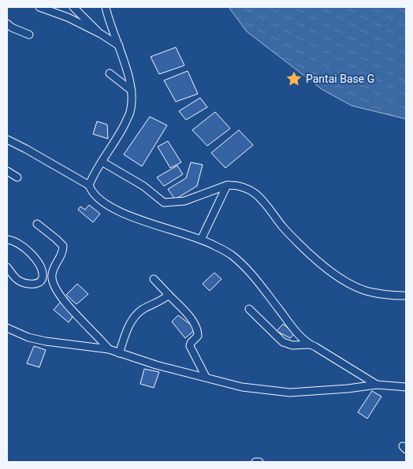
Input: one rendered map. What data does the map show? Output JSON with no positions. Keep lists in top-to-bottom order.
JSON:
{
  "places": {
    "place": ["Pantai Base G"]
  }
}
